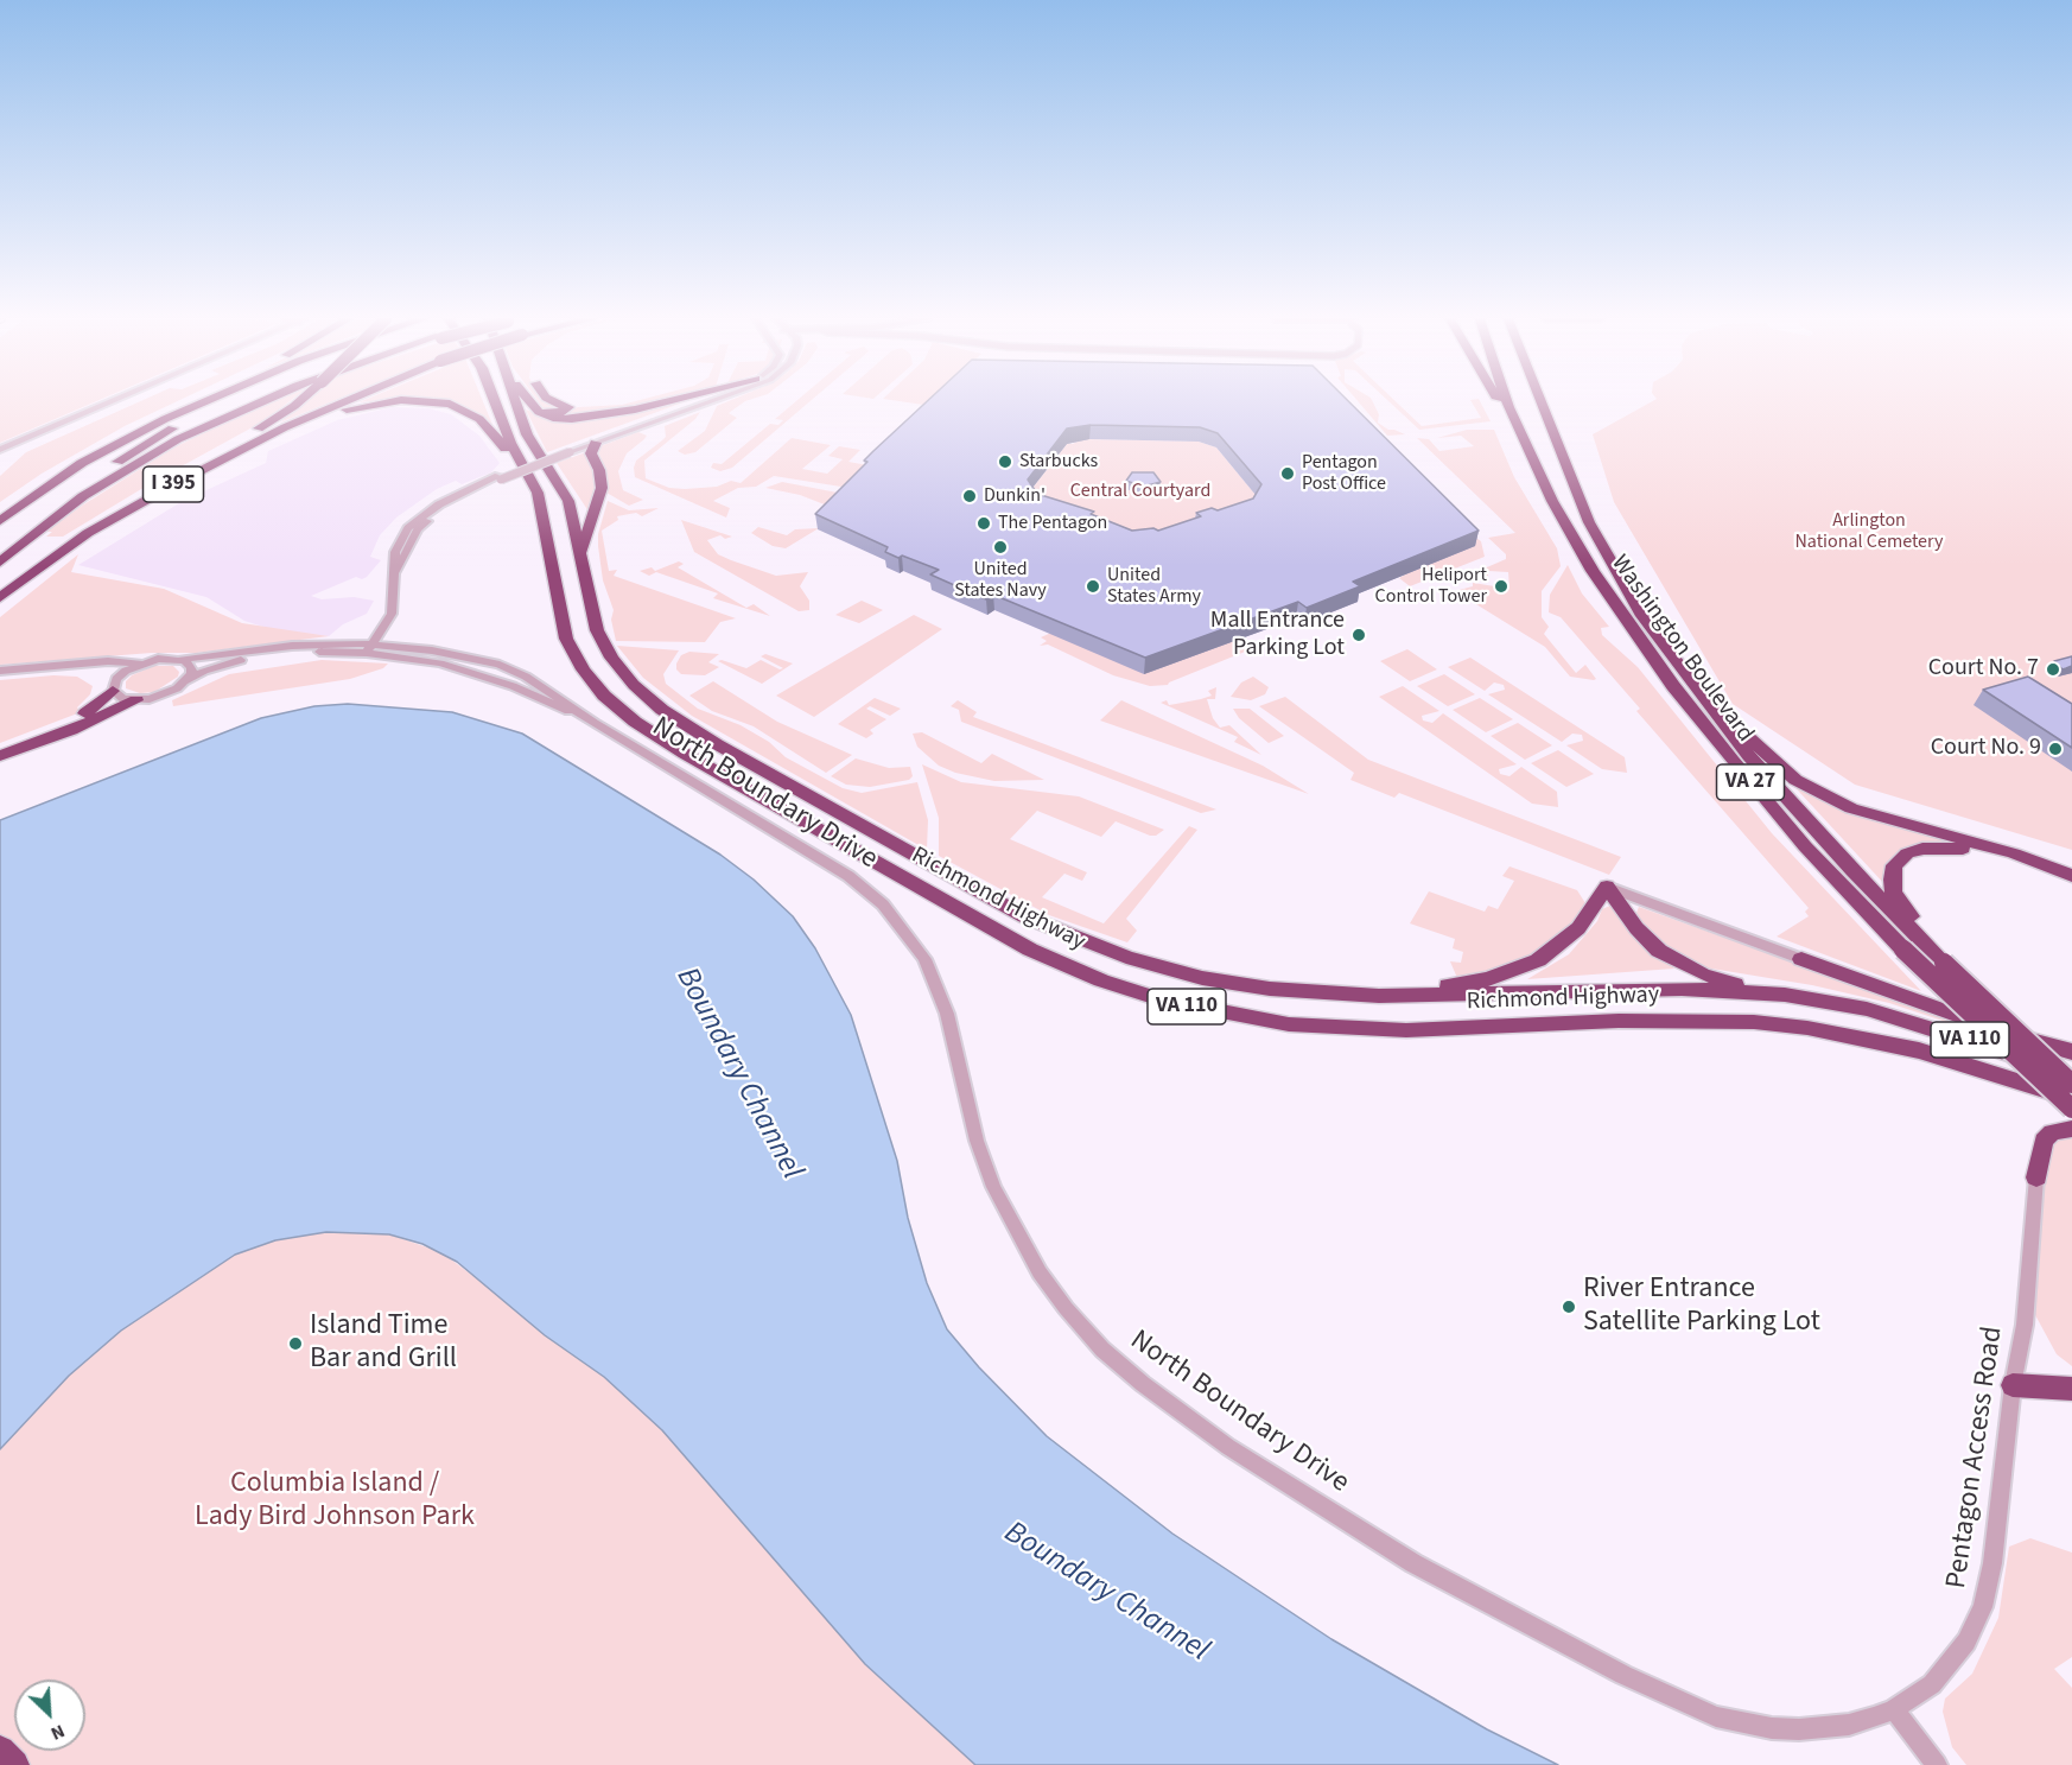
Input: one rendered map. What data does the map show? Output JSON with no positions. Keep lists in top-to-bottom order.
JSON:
{
  "streets": {
    "highway": [
      "I 395",
      "Washington Boulevard",
      "VA 27",
      "Richmond Highway",
      "VA 110"
    ],
    "street": ["North Boundary Drive", "Pentagon Access Road"]
  },
  "crossings": [
    ["North Boundary Drive", "Pentagon Access Road"]
  ],
  "water": ["Boundary Channel"],
  "parks": ["Central Courtyard", "Arlington National Cemetery", "Columbia Island / Lady Bird Johnson Park"],
  "places": [
    "Starbucks",
    "Pentagon Post Office",
    "Dunkin'",
    "The Pentagon",
    "United States Navy",
    "United States Army",
    "Heliport Control Tower",
    "Mall Entrance Parking Lot",
    "Court No. 7",
    "Court No. 9",
    "River Entrance Satellite Parking Lot",
    "Island Time Bar and Grill"
  ],
  "north": "bottom right"
}
